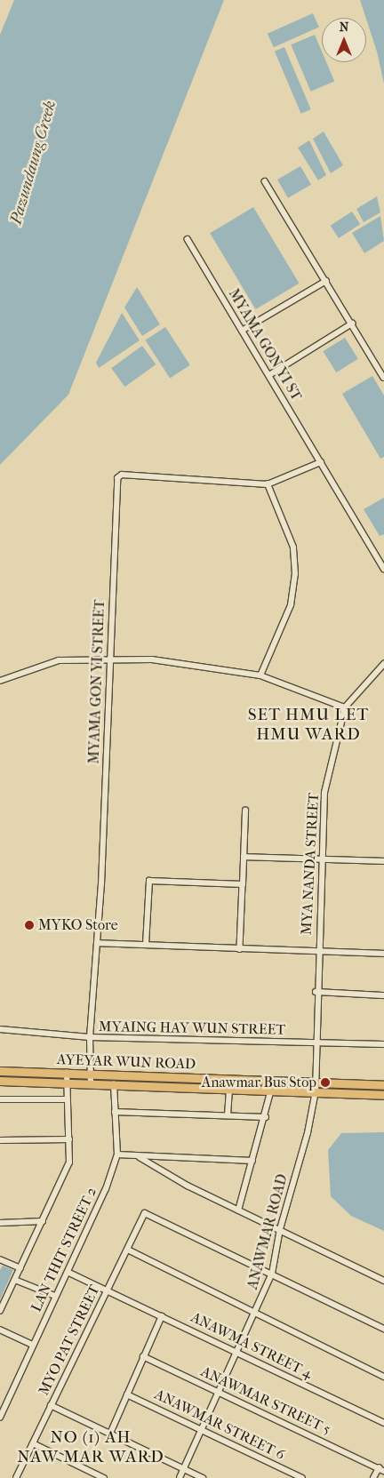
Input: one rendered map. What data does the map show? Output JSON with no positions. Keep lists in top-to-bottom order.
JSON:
{
  "streets": {
    "main road": ["AYEYAR WUN ROAD"],
    "street": [
      "MYAMA GON YI ST",
      "MYAMA GON YI STREET",
      "MYA NANDA STREET",
      "MYAING HAY WUN STREET",
      "ANAWMAR ROAD",
      "LAN THIT STREET 2",
      "MYO PAT STREET",
      "ANAWMA STREET 4",
      "ANAWMAR STREET 5",
      "ANAWMAR STREET 6"
    ]
  },
  "crossings": [
    ["MYAMA GON YI STREET", "MYAING HAY WUN STREET"],
    ["MYAMA GON YI STREET", "AYEYAR WUN ROAD"],
    ["MYA NANDA STREET", "MYAING HAY WUN STREET"],
    ["MYA NANDA STREET", "AYEYAR WUN ROAD"],
    ["MYA NANDA STREET", "ANAWMAR ROAD"],
    ["AYEYAR WUN ROAD", "ANAWMAR ROAD"],
    ["AYEYAR WUN ROAD", "LAN THIT STREET 2"],
    ["ANAWMAR ROAD", "MYO PAT STREET"],
    ["ANAWMAR ROAD", "ANAWMA STREET 4"],
    ["ANAWMAR ROAD", "ANAWMAR STREET 5"],
    ["ANAWMAR ROAD", "ANAWMAR STREET 6"],
    ["LAN THIT STREET 2", "ANAWMA STREET 4"],
    ["MYO PAT STREET", "ANAWMA STREET 4"]
  ],
  "districts": ["SET HMU LET HMU WARD", "NO (1) AH NAW MAR WARD"],
  "water": ["Pazundaung Creek"],
  "places": ["MYKO Store", "Anawmar Bus Stop"],
  "north": "top"
}
